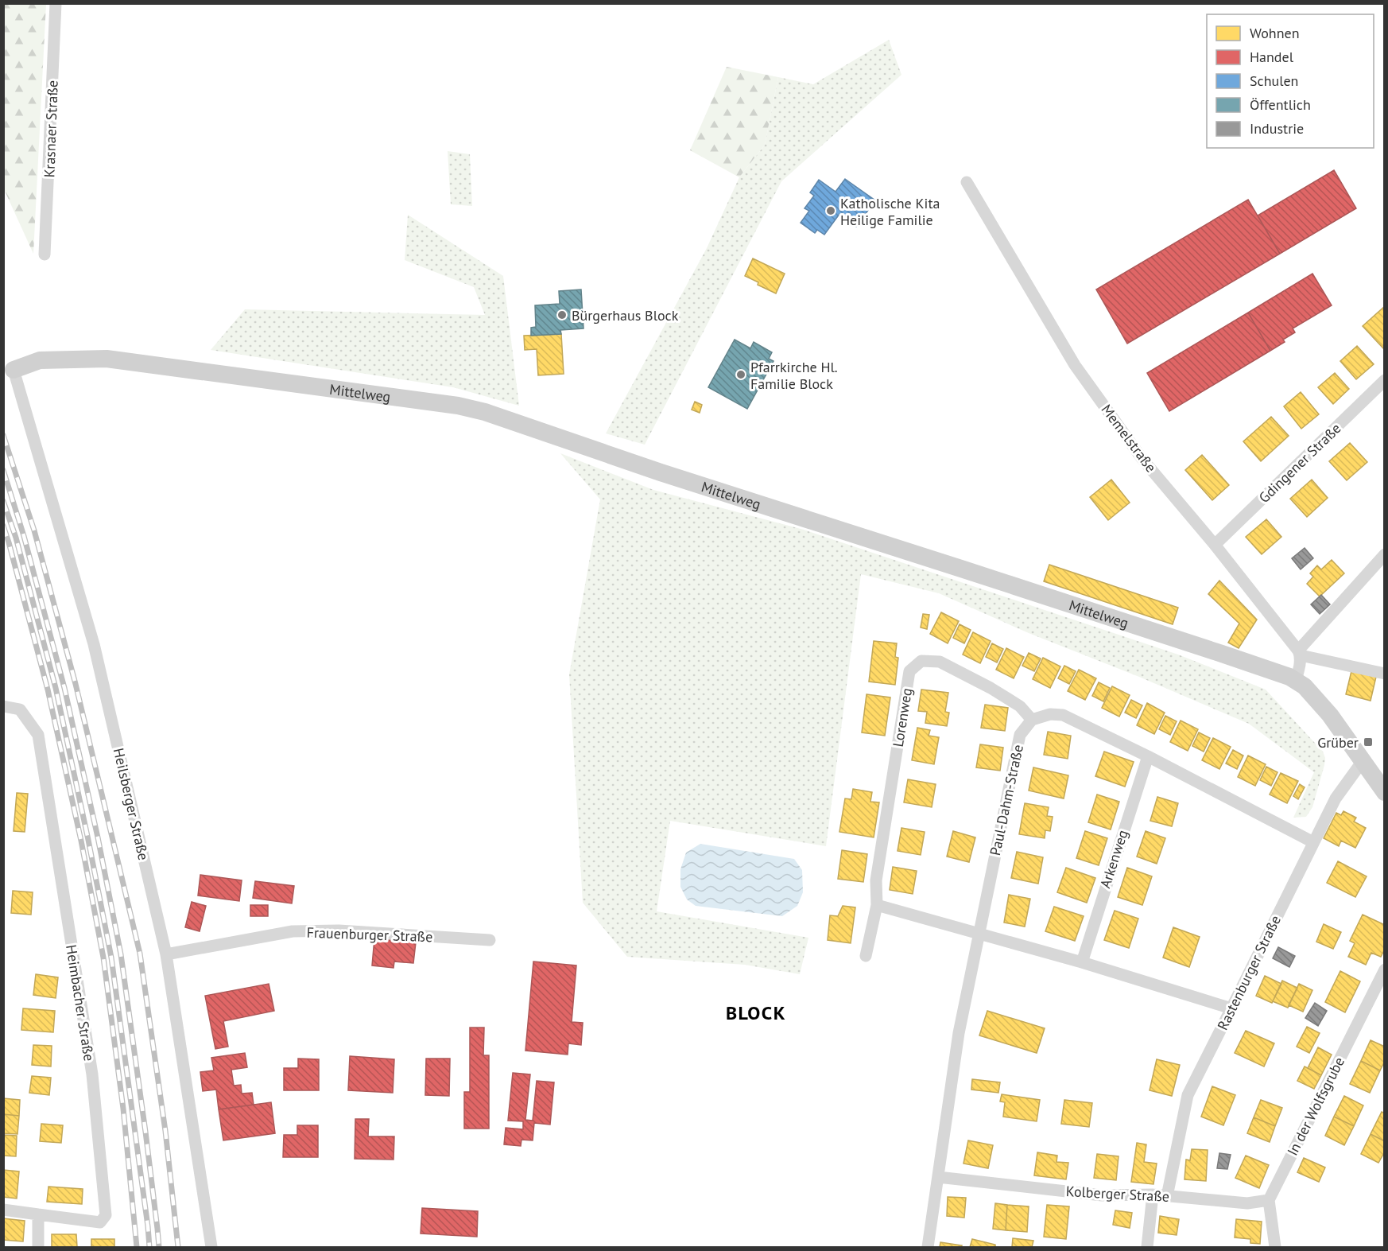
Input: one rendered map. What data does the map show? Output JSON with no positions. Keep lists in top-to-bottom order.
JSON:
{
  "streets": {
    "main road": ["Mittelweg"],
    "street": [
      "Krasnaer Straße",
      "Memelstraße",
      "Gdingener Straße",
      "Lorenweg",
      "Paul-Dahm-Straße",
      "Heilsberger Straße",
      "Arkenweg",
      "Frauenburger Straße",
      "Rastenburger Straße",
      "Heimbacher Straße",
      "In der Wolfsgrube",
      "Kolberger Straße"
    ]
  },
  "crossings": [
    ["Mittelweg", "Heilsberger Straße"],
    ["Mittelweg", "Rastenburger Straße"],
    ["Memelstraße", "Gdingener Straße"],
    ["Lorenweg", "Paul-Dahm-Straße"],
    ["Paul-Dahm-Straße", "Kolberger Straße"],
    ["Heilsberger Straße", "Frauenburger Straße"],
    ["Rastenburger Straße", "Kolberger Straße"],
    ["In der Wolfsgrube", "Kolberger Straße"]
  ],
  "districts": ["BLOCK"],
  "places": {
    "other": ["Katholische Kita Heilige Familie", "Bürgerhaus Block", "Pfarrkirche Hl. Familie Block"],
    "transit": ["Grüber"]
  },
  "legend": [
    "Wohnen",
    "Handel",
    "Schulen",
    "Öffentlich",
    "Industrie"
  ]
}
